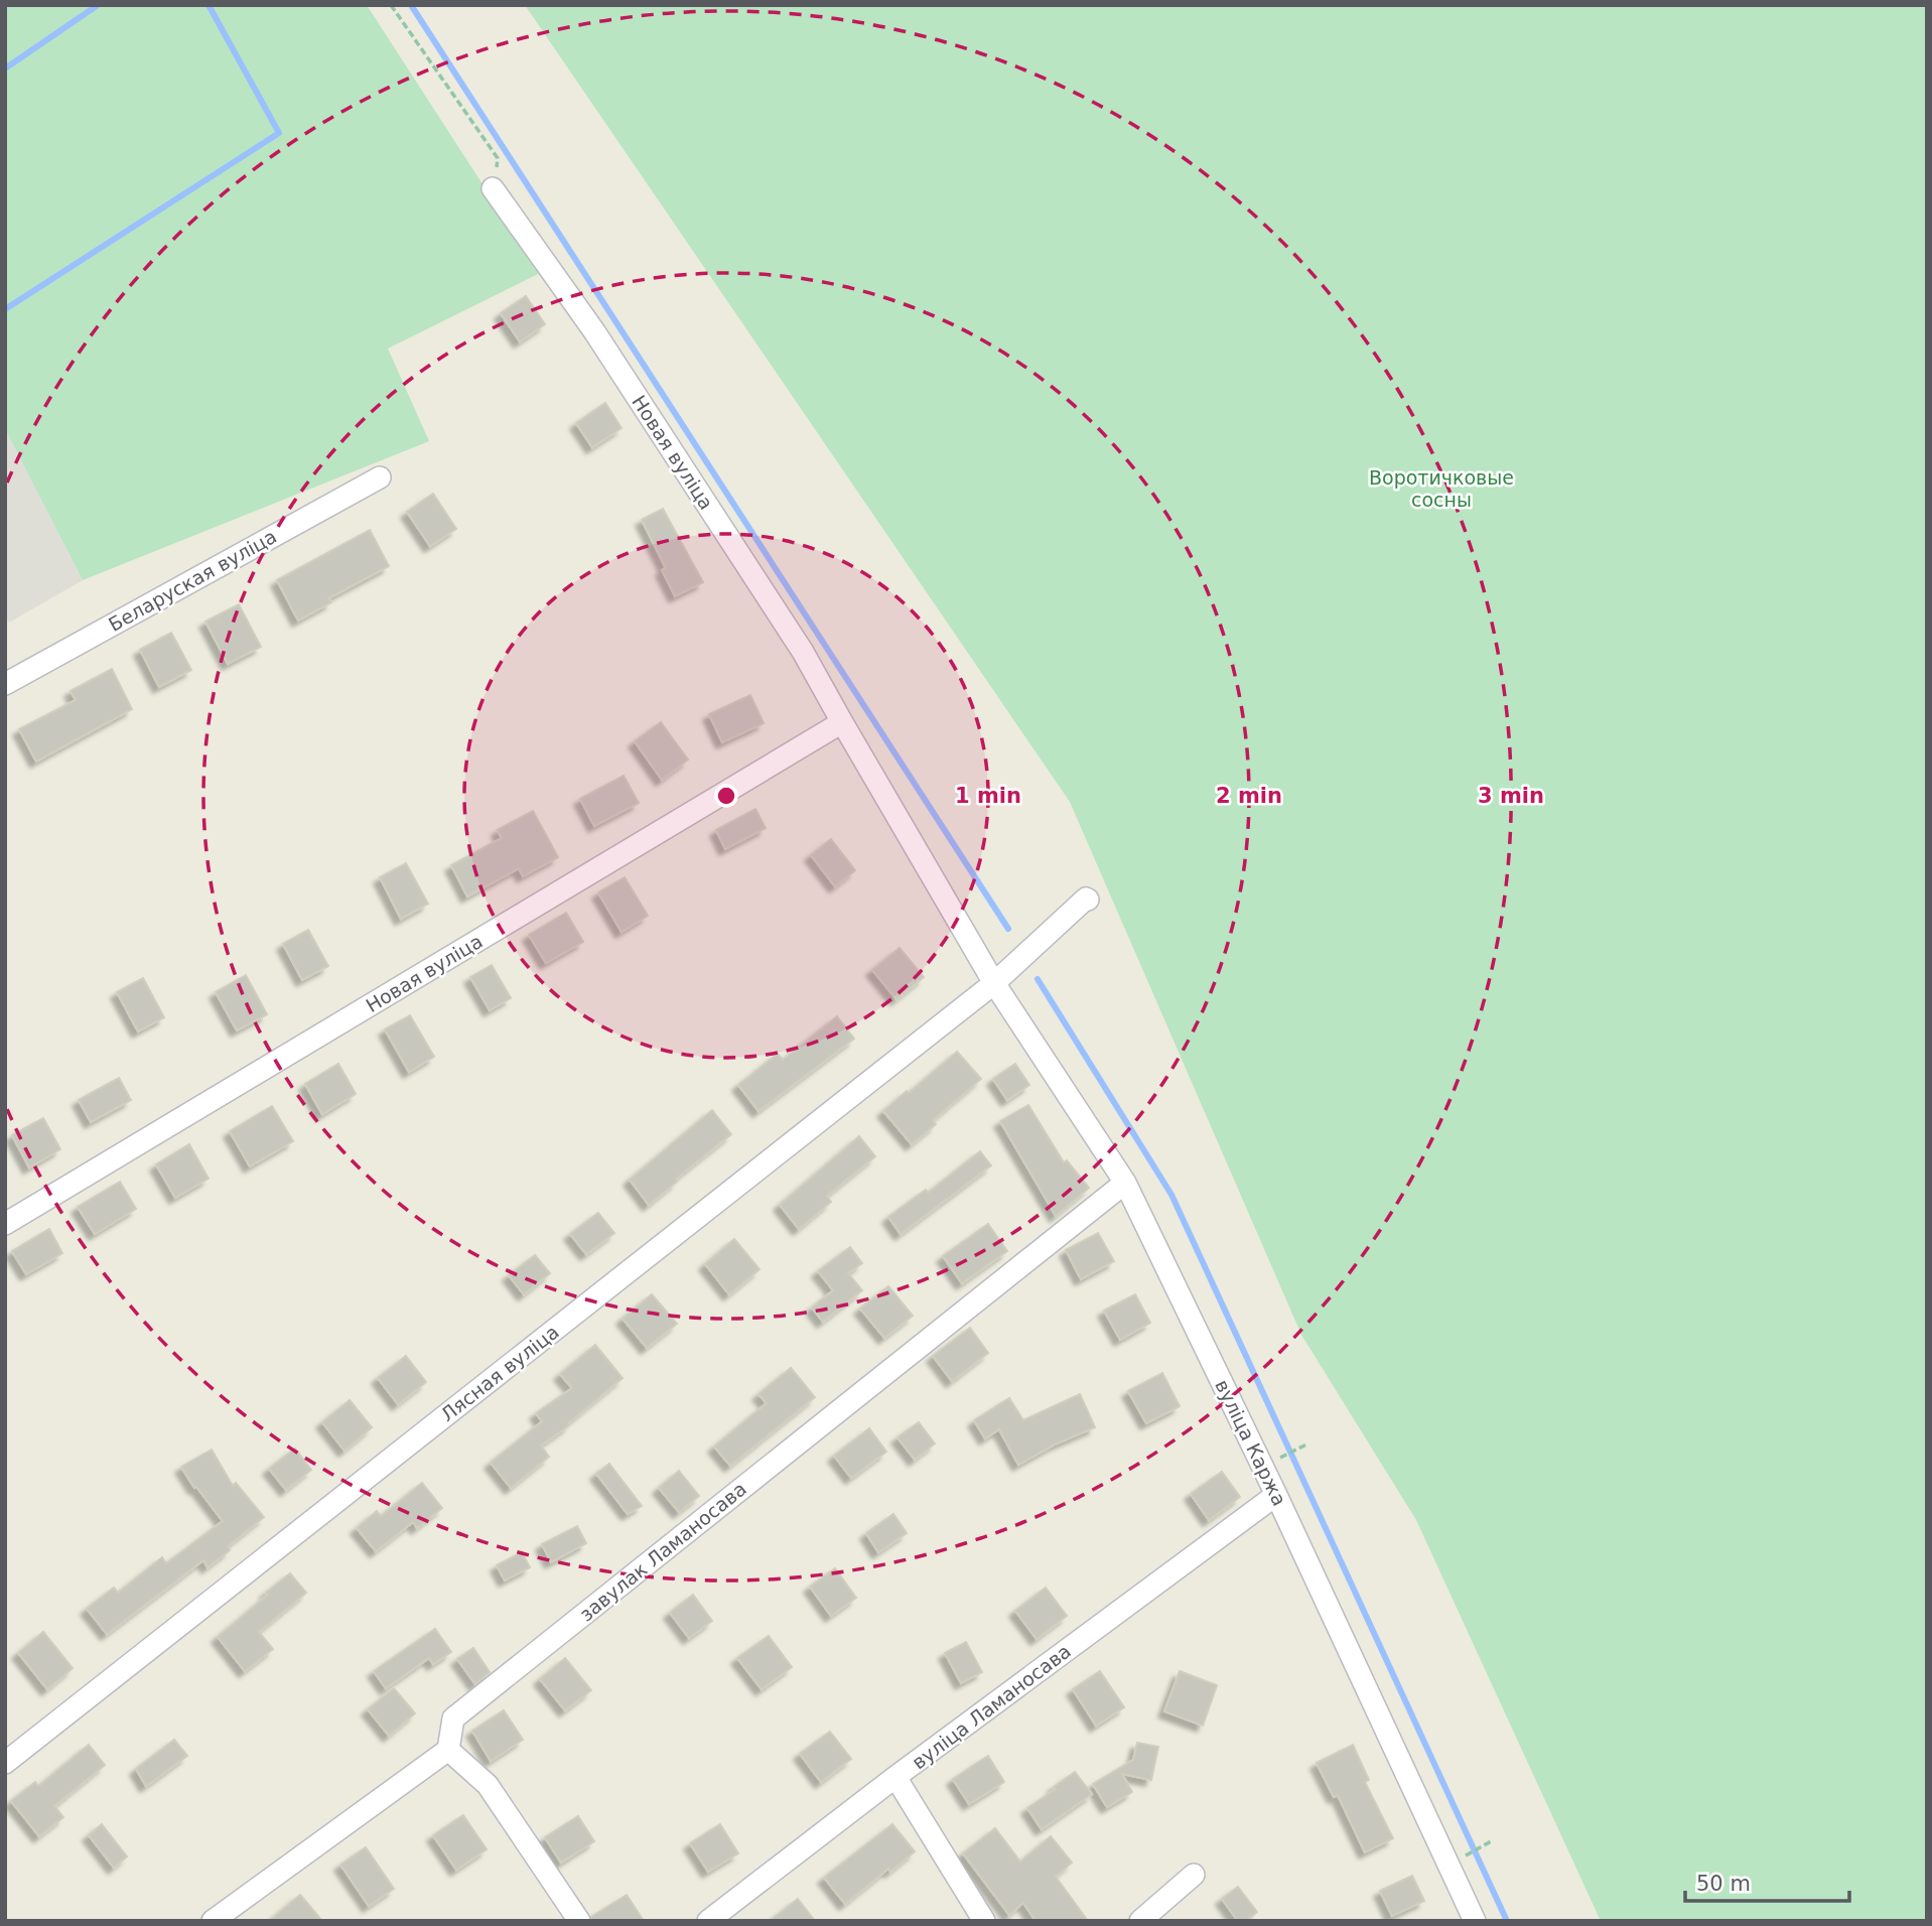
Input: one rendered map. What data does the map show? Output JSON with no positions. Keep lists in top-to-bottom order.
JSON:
{
  "streets": {
    "street": [
      "Новая вуліца",
      "Беларуская вуліца",
      "Лясная вуліца",
      "вуліца Каржа",
      "завулак Ламаносава",
      "вуліца Ламаносава"
    ]
  },
  "crossings": [
    ["Новая вуліца", "Лясная вуліца"],
    ["Новая вуліца", "вуліца Каржа"],
    ["Лясная вуліца", "вуліца Каржа"],
    ["вуліца Каржа", "завулак Ламаносава"],
    ["вуліца Каржа", "вуліца Ламаносава"]
  ],
  "parks": ["Воротичковые сосны"],
  "scale_bar": "50 m",
  "rings": ["1 min", "2 min", "3 min"]
}
